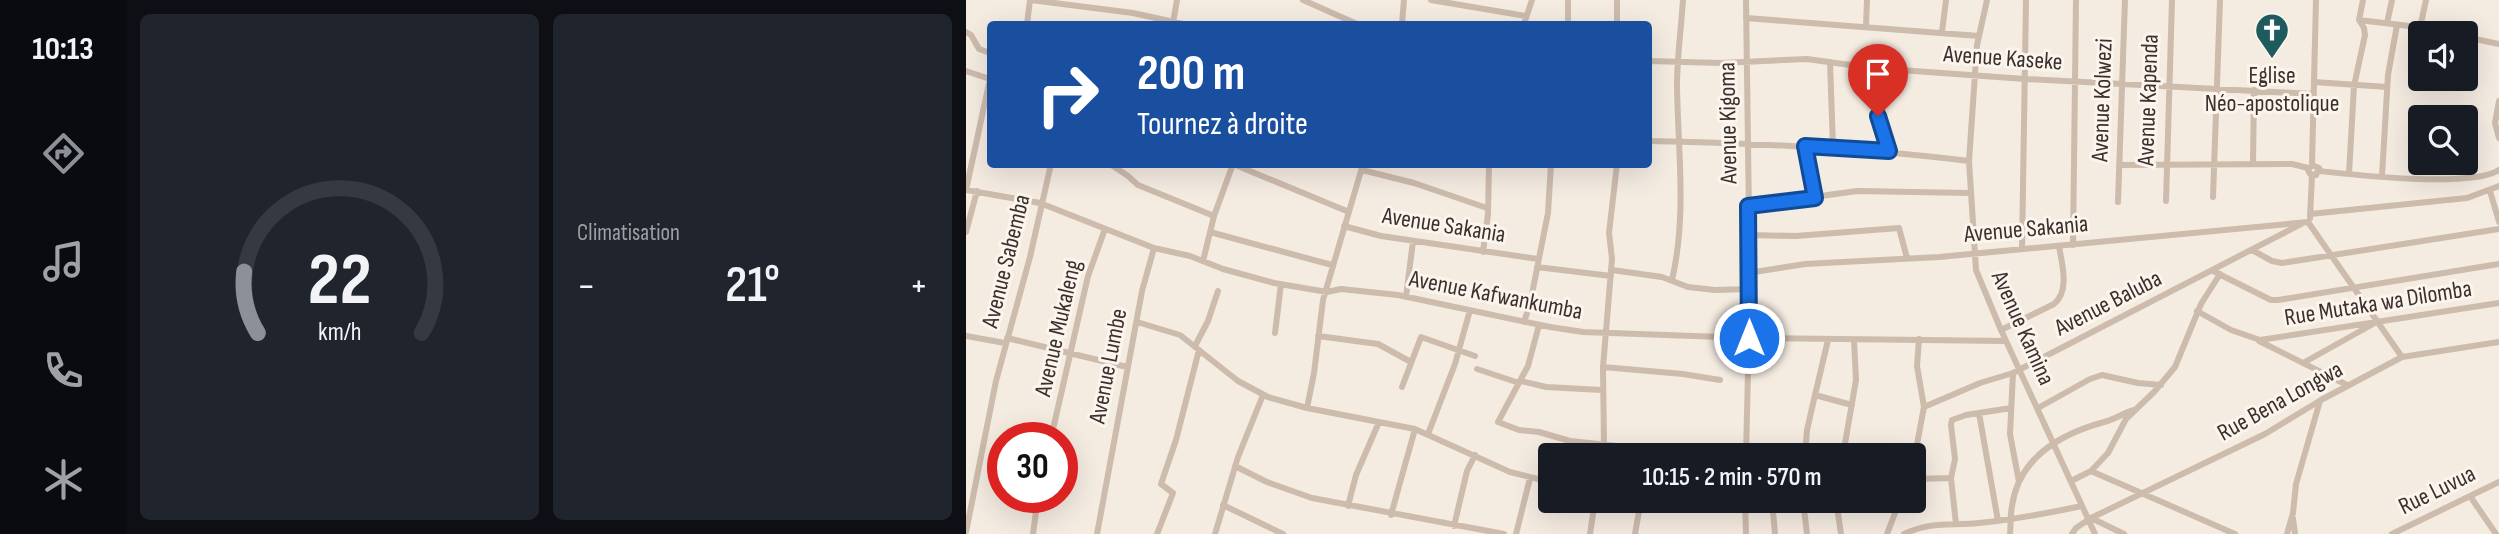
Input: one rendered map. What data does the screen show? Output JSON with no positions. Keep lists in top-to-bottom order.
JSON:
{
  "streets": {
    "street": [
      "Avenue Kaseke",
      "Avenue Kolwezi",
      "Avenue Kapenda",
      "Avenue Kigoma",
      "Avenue Sakania",
      "Avenue Sabemba",
      "Avenue Kafwankumba",
      "Avenue Baluba",
      "Rue Mutaka wa Dilomba",
      "Avenue Mukaleng",
      "Avenue Kamina",
      "Avenue Lumbe",
      "Rue Bena Longwa",
      "Rue Luvua"
    ]
  },
  "crossings": [
    ["Avenue Kaseke", "Avenue Kolwezi"],
    ["Avenue Kaseke", "Avenue Kapenda"],
    ["Avenue Kaseke", "Avenue Kigoma"],
    ["Avenue Kaseke", "Avenue Kamina"],
    ["Avenue Kigoma", "Avenue Sakania"],
    ["Avenue Kigoma", "Avenue Kafwankumba"],
    ["Avenue Sakania", "Avenue Baluba"],
    ["Avenue Sakania", "Avenue Kamina"],
    ["Avenue Sabemba", "Avenue Kafwankumba"],
    ["Avenue Kafwankumba", "Avenue Mukaleng"],
    ["Avenue Kafwankumba", "Avenue Kamina"],
    ["Avenue Kafwankumba", "Avenue Lumbe"],
    ["Avenue Baluba", "Avenue Kamina"],
    ["Avenue Kamina", "Rue Bena Longwa"]
  ],
  "places": {
    "church": ["Eglise Néo-apostolique"]
  },
  "page": {
    "tabs": "10:13",
    "tile": "Climatisation",
    "turn": ["200 m", "Tournez à droite"],
    "heat": ["−", "21°", "+"],
    "limit": "30",
    "trip": "10:15 · 2 min · 570 m",
    "gauge": ["22", "km/h"]
  }
}
